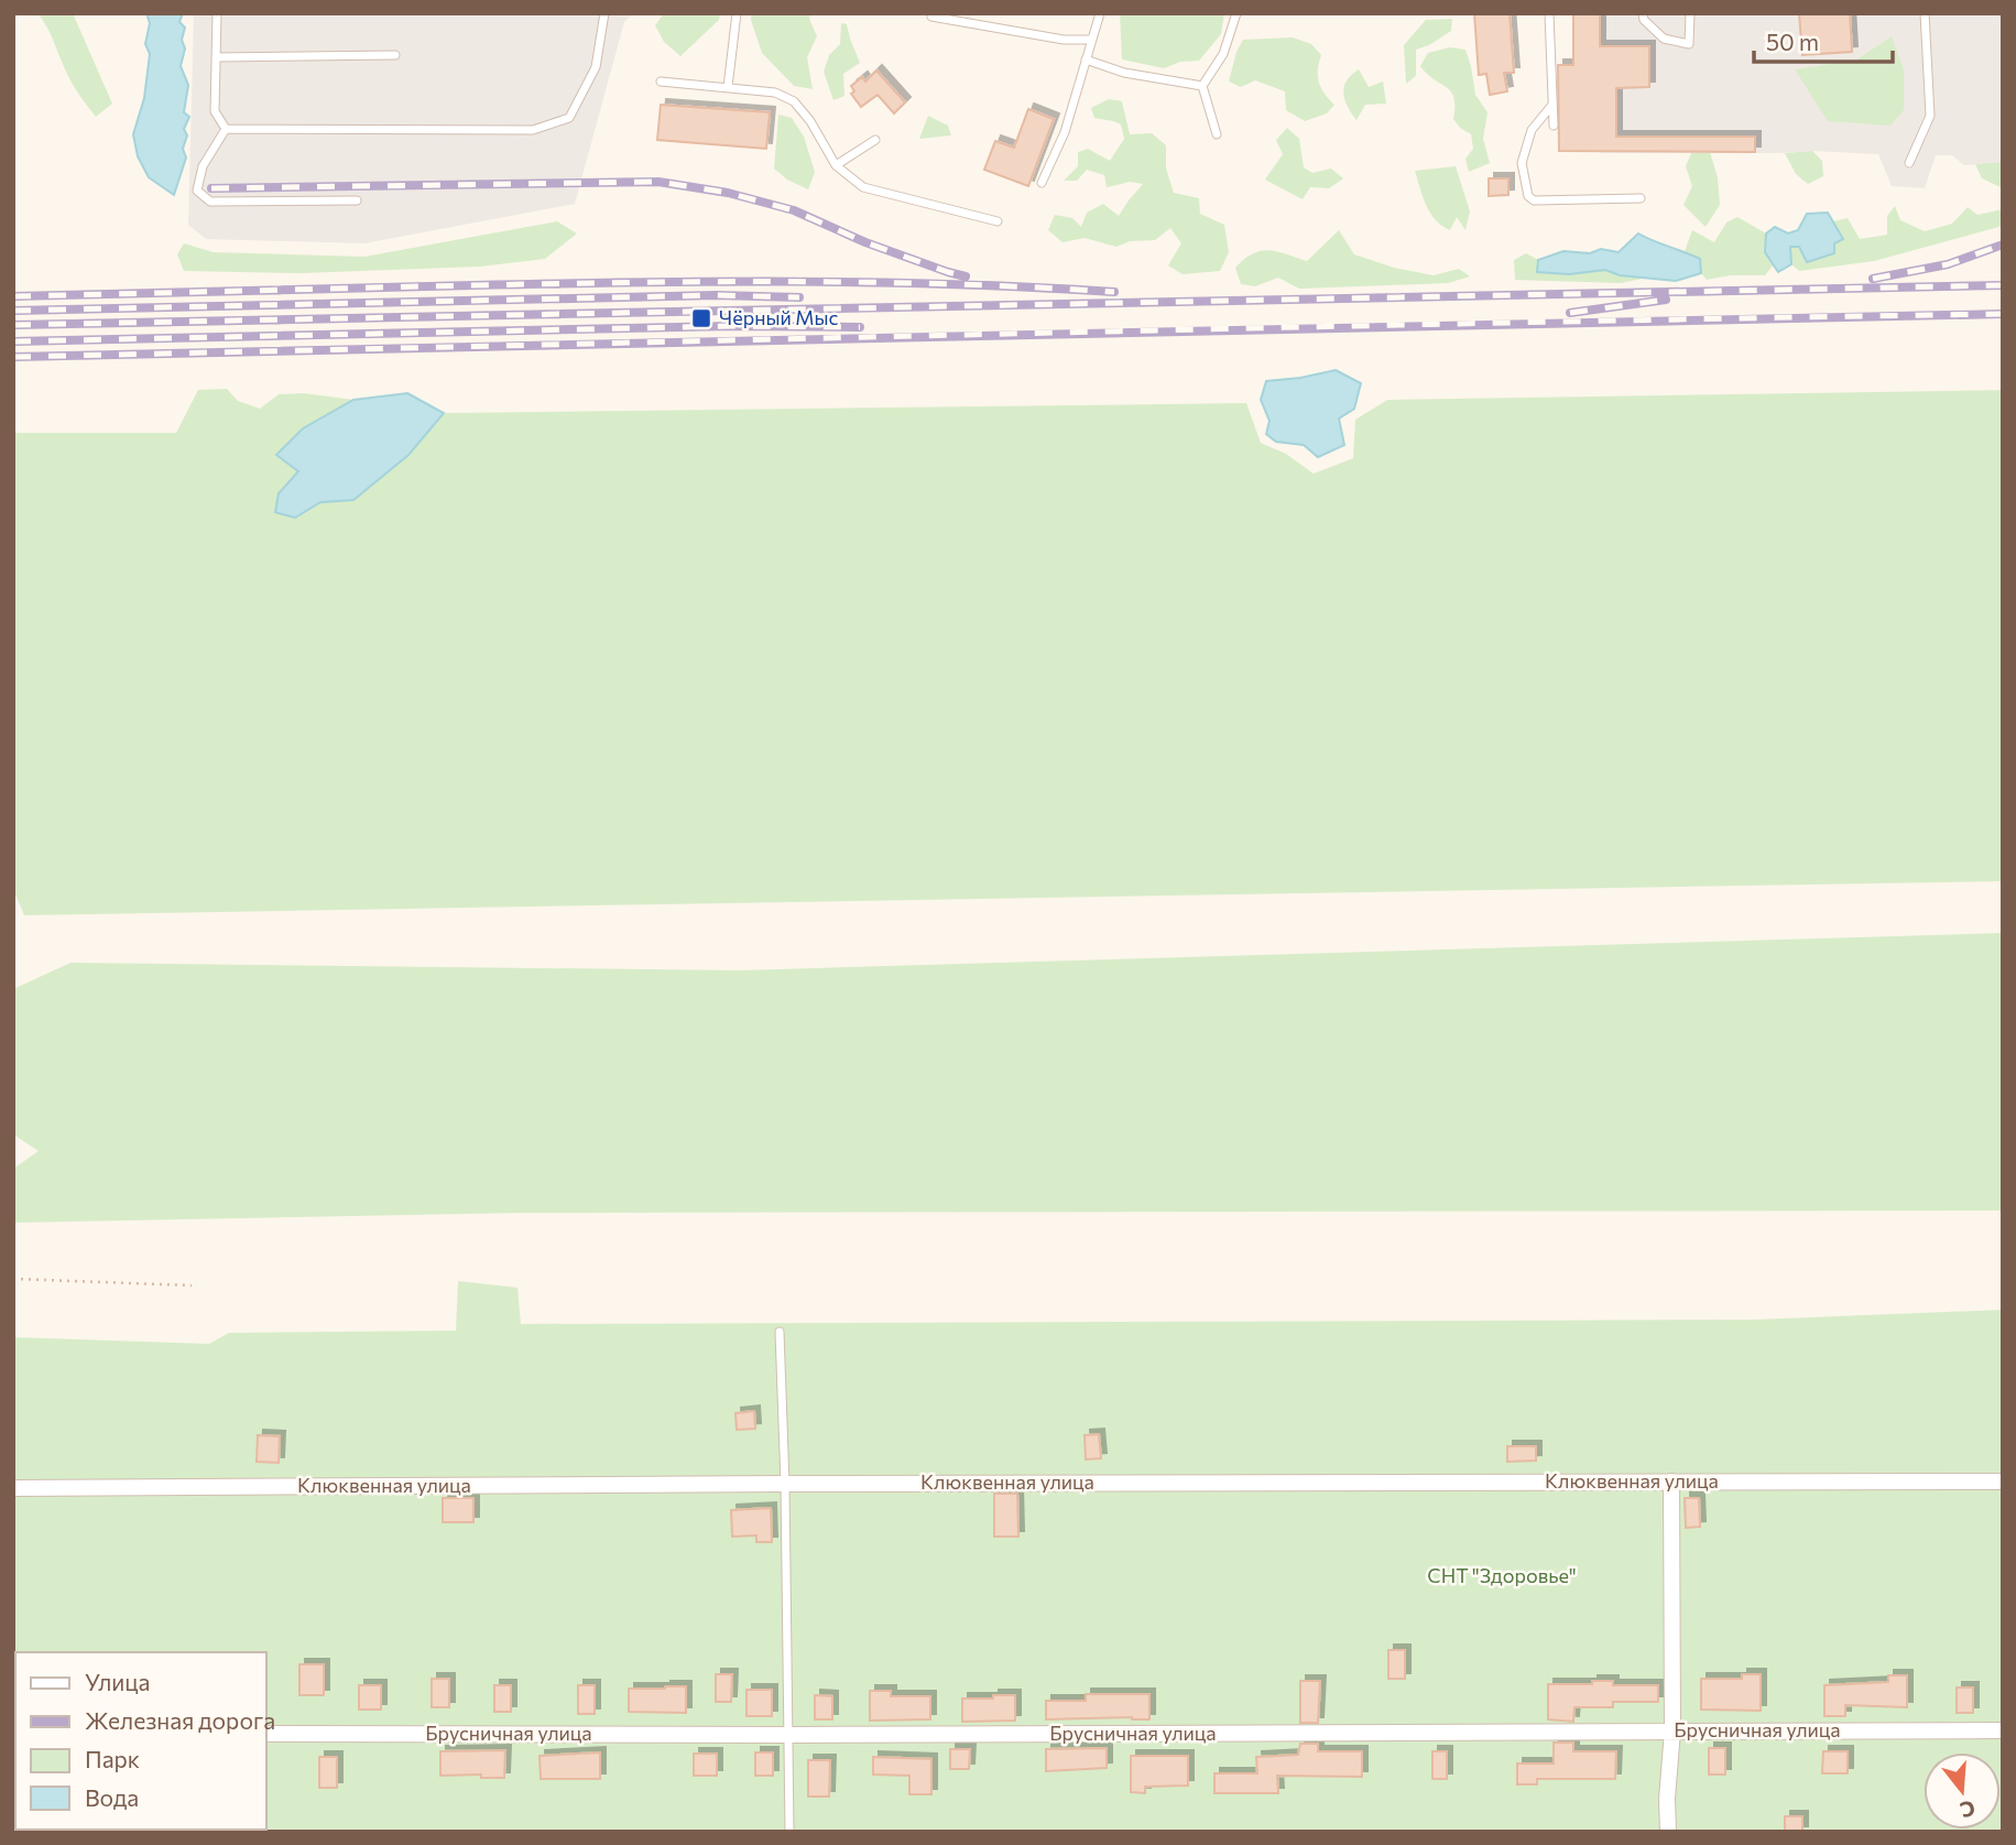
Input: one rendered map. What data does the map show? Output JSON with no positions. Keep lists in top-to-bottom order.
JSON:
{
  "streets": {
    "street": ["Клюквенная улица", "Брусничная улица"]
  },
  "parks": ["СНТ \"Здоровье\""],
  "places": {
    "transit": ["Чёрный Мыс"]
  },
  "legend": [
    "Улица",
    "Железная дорога",
    "Парк",
    "Вода"
  ],
  "scale_bar": "50 m",
  "north": "bottom"
}
